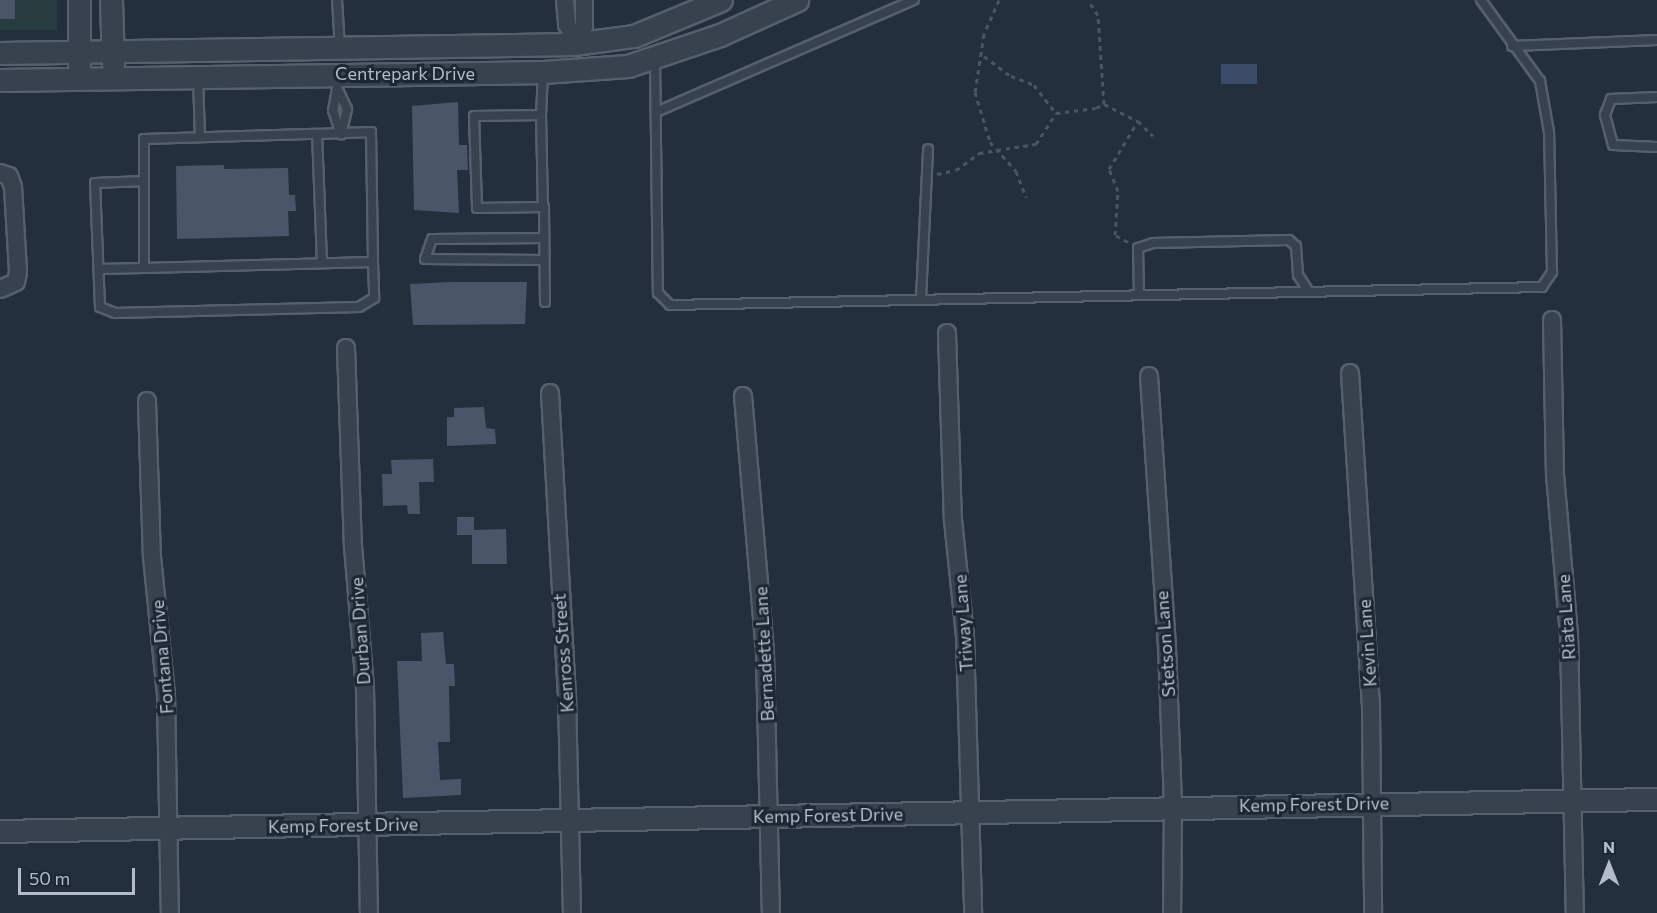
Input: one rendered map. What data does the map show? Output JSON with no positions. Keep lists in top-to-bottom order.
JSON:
{
  "streets": {
    "street": [
      "Centrepark Drive",
      "Riata Lane",
      "Triway Lane",
      "Durban Drive",
      "Kevin Lane",
      "Stetson Lane",
      "Kenross Street",
      "Bernadette Lane",
      "Fontana Drive",
      "Kemp Forest Drive"
    ]
  },
  "crossings": [
    ["Riata Lane", "Kemp Forest Drive"],
    ["Triway Lane", "Kemp Forest Drive"],
    ["Durban Drive", "Kemp Forest Drive"],
    ["Kevin Lane", "Kemp Forest Drive"],
    ["Stetson Lane", "Kemp Forest Drive"],
    ["Kenross Street", "Kemp Forest Drive"],
    ["Bernadette Lane", "Kemp Forest Drive"],
    ["Fontana Drive", "Kemp Forest Drive"]
  ],
  "scale_bar": "50 m",
  "north": "top"
}
